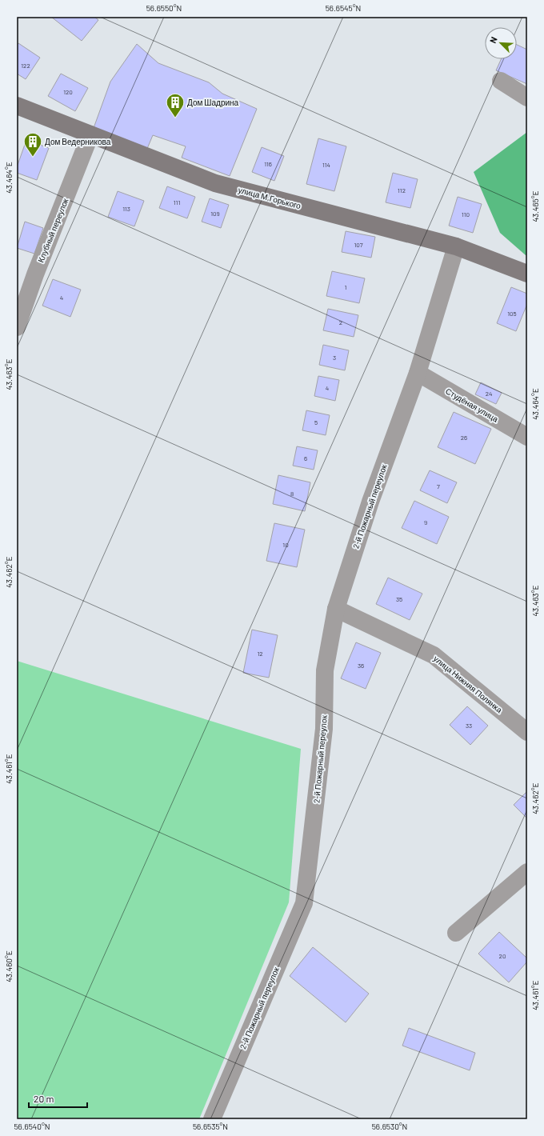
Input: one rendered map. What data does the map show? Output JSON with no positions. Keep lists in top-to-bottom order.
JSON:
{
  "streets": {
    "street": [
      "улица М.Горького",
      "Клубный переулок",
      "Студёная улица",
      "2-й Пожарный переулок",
      "улица Нижняя Полянка"
    ]
  },
  "crossings": [
    ["улица М.Горького", "Клубный переулок"],
    ["улица М.Горького", "2-й Пожарный переулок"],
    ["Студёная улица", "2-й Пожарный переулок"],
    ["2-й Пожарный переулок", "улица Нижняя Полянка"]
  ],
  "places": {
    "building": ["Дом Шадрина", "Дом Ведерникова"]
  },
  "house_numbers": [
    "122",
    "120",
    "116",
    "114",
    "112",
    "111",
    "113",
    "109",
    "110",
    "107",
    "1",
    "4",
    "105",
    "2",
    "3",
    "4",
    "24",
    "5",
    "26",
    "6",
    "7",
    "8",
    "9",
    "10",
    "35",
    "12",
    "36",
    "33",
    "20"
  ],
  "scale_bar": "20 m",
  "north": "top left",
  "coordinates": [
    "56.6550°N",
    "56.6545°N",
    "43.464°E",
    "43.465°E",
    "43.463°E",
    "43.462°E",
    "43.461°E",
    "43.460°E",
    "56.6540°N",
    "56.6535°N",
    "56.6530°N"
  ]
}
